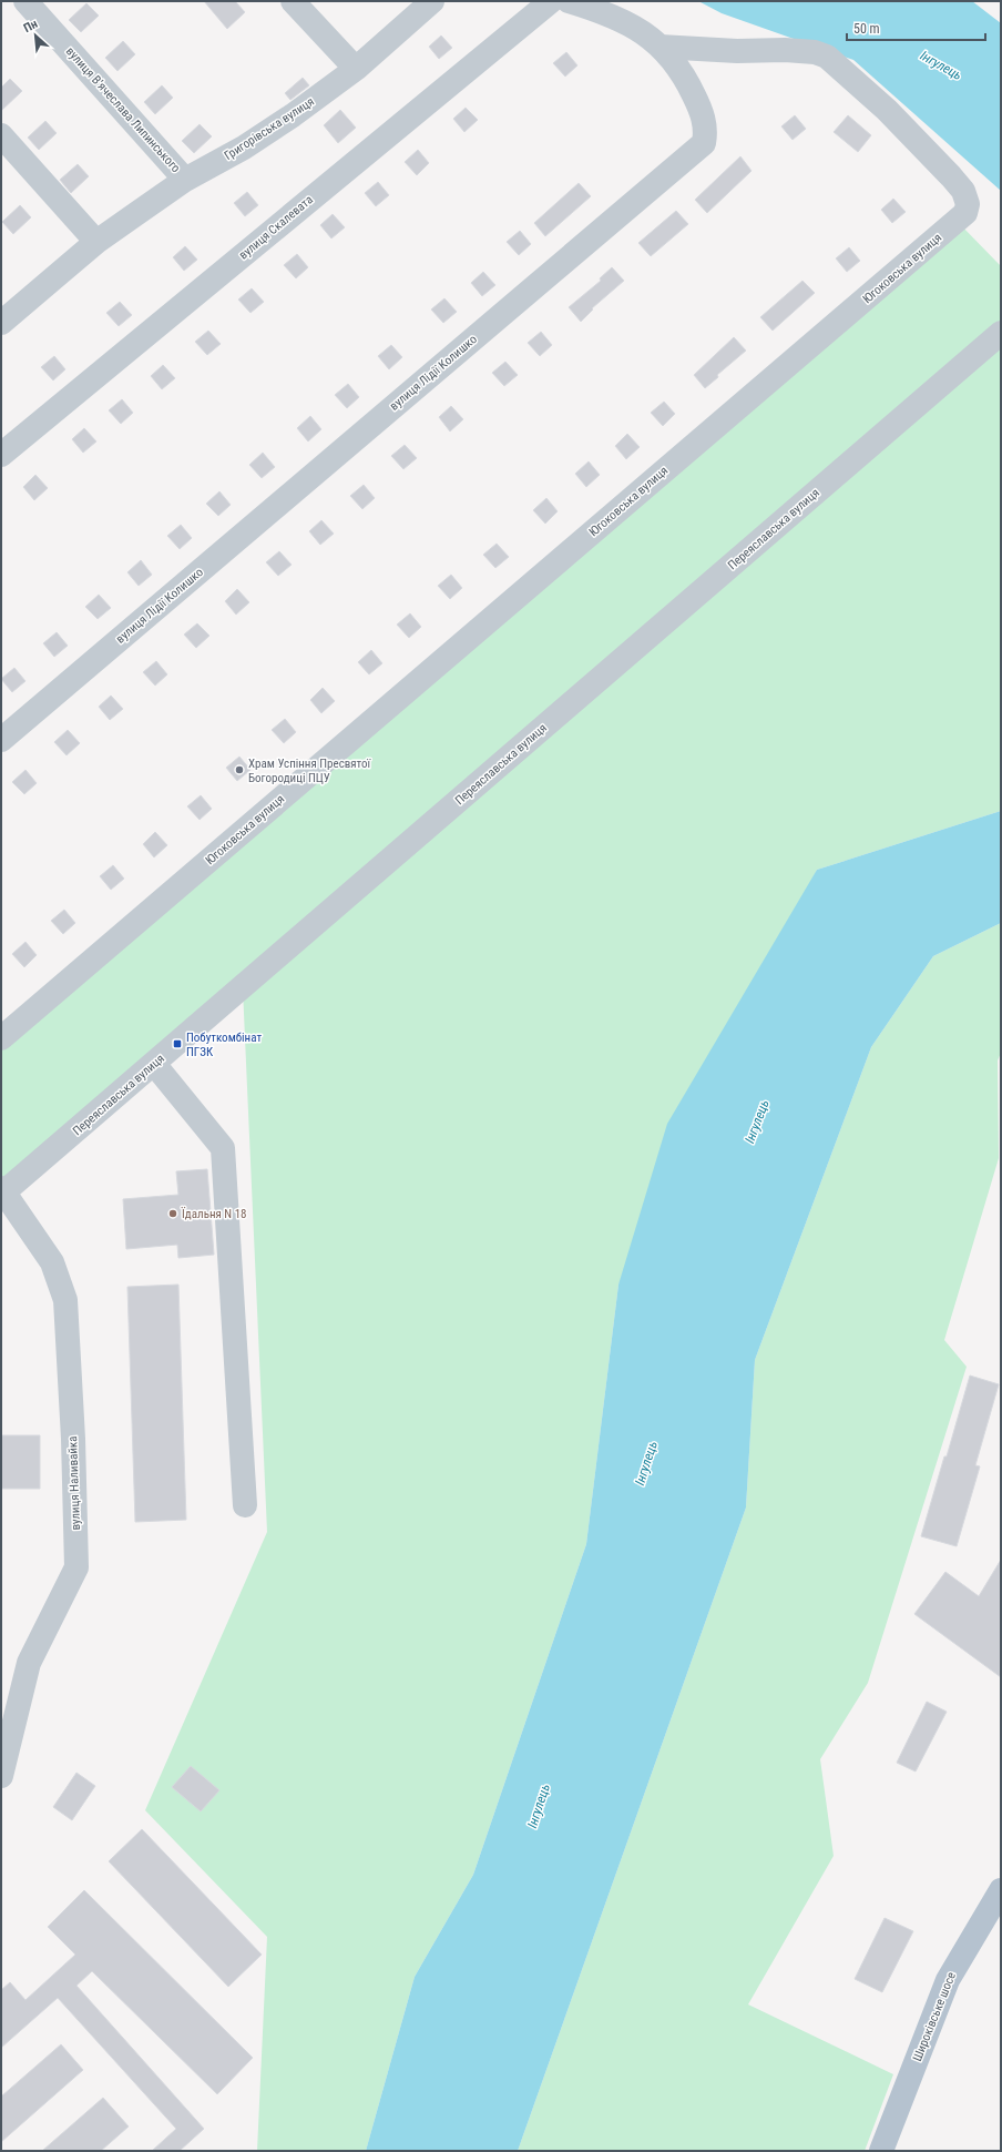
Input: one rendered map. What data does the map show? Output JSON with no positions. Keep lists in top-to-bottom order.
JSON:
{
  "streets": {
    "main road": ["Широківське шосе"],
    "street": [
      "вулиця В’ячеслава Липинського",
      "Григорівська вулиця",
      "вулиця Скалевата",
      "Югоковська вулиця",
      "вулиця Лідії Колишко",
      "Переяславська вулиця",
      "вулиця Наливайка"
    ]
  },
  "crossings": [
    ["вулиця В’ячеслава Липинського", "Григорівська вулиця"],
    ["Югоковська вулиця", "вулиця Лідії Колишко"],
    ["Переяславська вулиця", "вулиця Наливайка"]
  ],
  "water": ["Інгулець"],
  "places": {
    "other": ["Храм Успіння Пресвятої Богородиці ПЦУ", "Їдальня N 18"],
    "transit": ["Побуткомбінат ПГЗК"]
  },
  "scale_bar": "50 m",
  "north": "top left"
}
